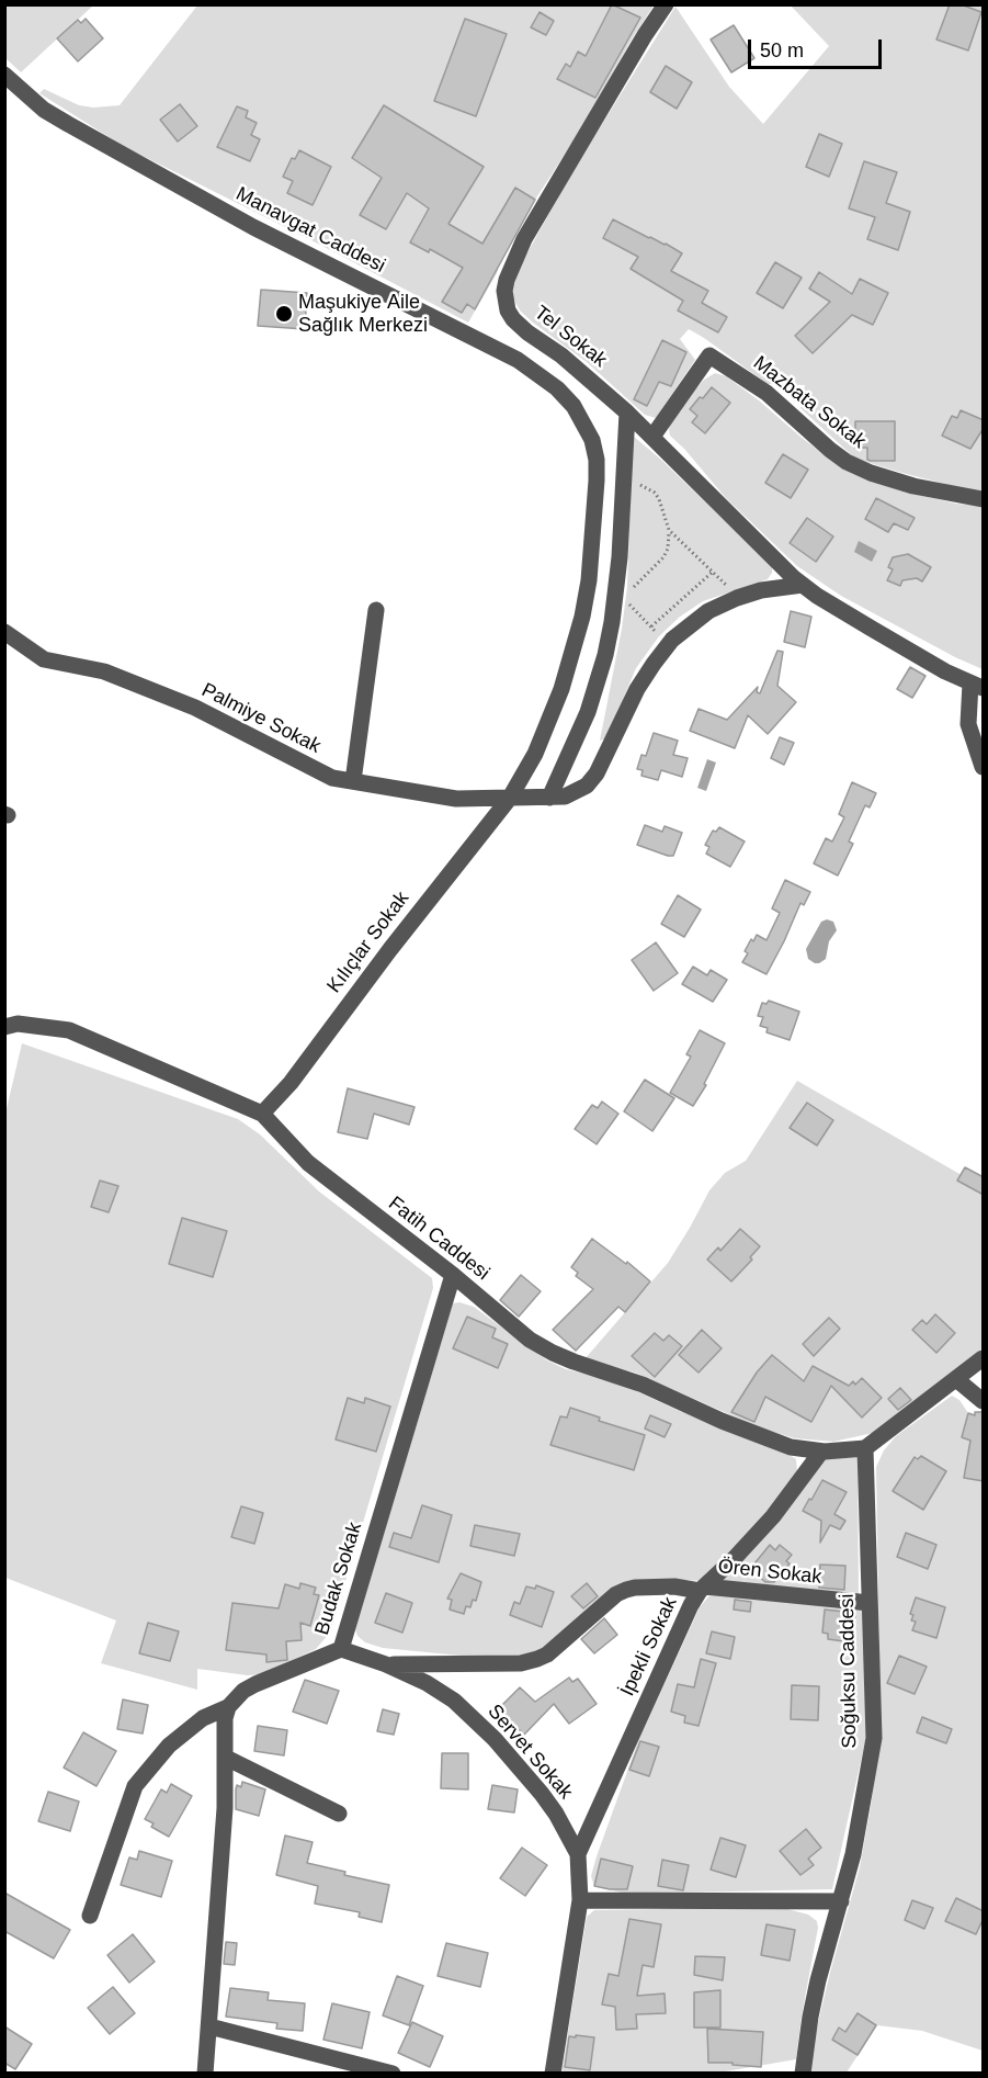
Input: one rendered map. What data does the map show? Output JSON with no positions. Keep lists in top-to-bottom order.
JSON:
{
  "streets": {
    "street": [
      "Manavgat Caddesi",
      "Tel Sokak",
      "Mazbata Sokak",
      "Palmiye Sokak",
      "Kılıçlar Sokak",
      "Fatih Caddesi",
      "Ören Sokak",
      "Budak Sokak",
      "İpekli Sokak",
      "Soğuksu Caddesi",
      "Servet Sokak"
    ]
  },
  "crossings": [
    ["Manavgat Caddesi", "Palmiye Sokak"],
    ["Manavgat Caddesi", "Kılıçlar Sokak"],
    ["Tel Sokak", "Mazbata Sokak"],
    ["Palmiye Sokak", "Kılıçlar Sokak"],
    ["Kılıçlar Sokak", "Fatih Caddesi"],
    ["Fatih Caddesi", "Budak Sokak"],
    ["Fatih Caddesi", "İpekli Sokak"],
    ["Fatih Caddesi", "Soğuksu Caddesi"],
    ["Ören Sokak", "İpekli Sokak"],
    ["Ören Sokak", "Soğuksu Caddesi"],
    ["Ören Sokak", "Servet Sokak"],
    ["Budak Sokak", "Servet Sokak"],
    ["İpekli Sokak", "Servet Sokak"]
  ],
  "places": ["Maşukiye Aile Sağlık Merkezi"],
  "scale_bar": "50 m"
}
